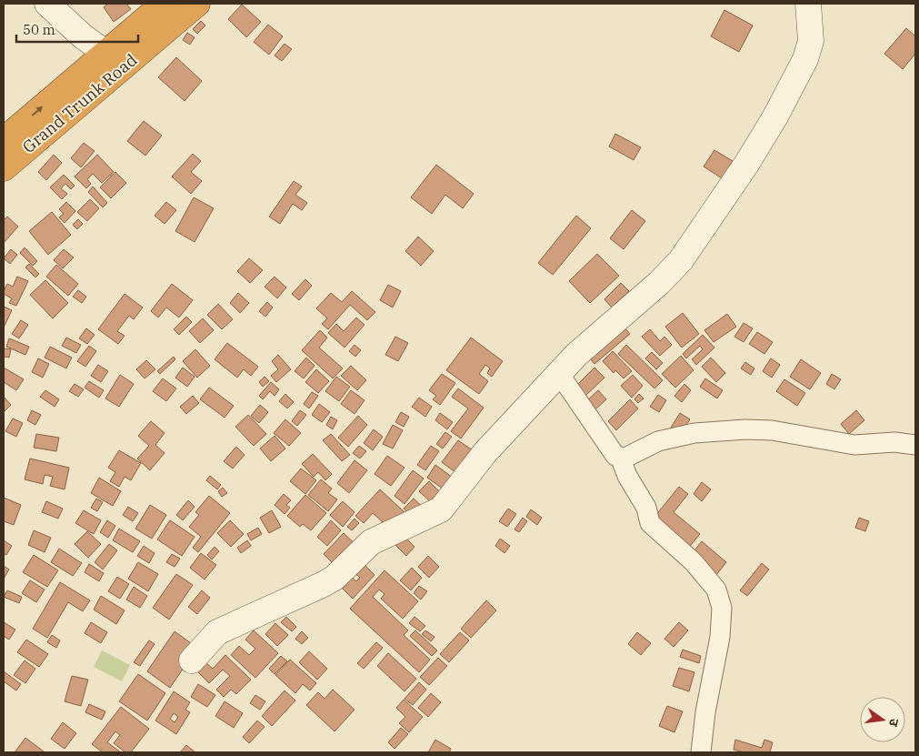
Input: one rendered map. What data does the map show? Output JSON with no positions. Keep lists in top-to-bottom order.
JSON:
{
  "streets": {
    "highway": ["Grand Trunk Road"]
  },
  "scale_bar": "50 m",
  "north": "right"
}
